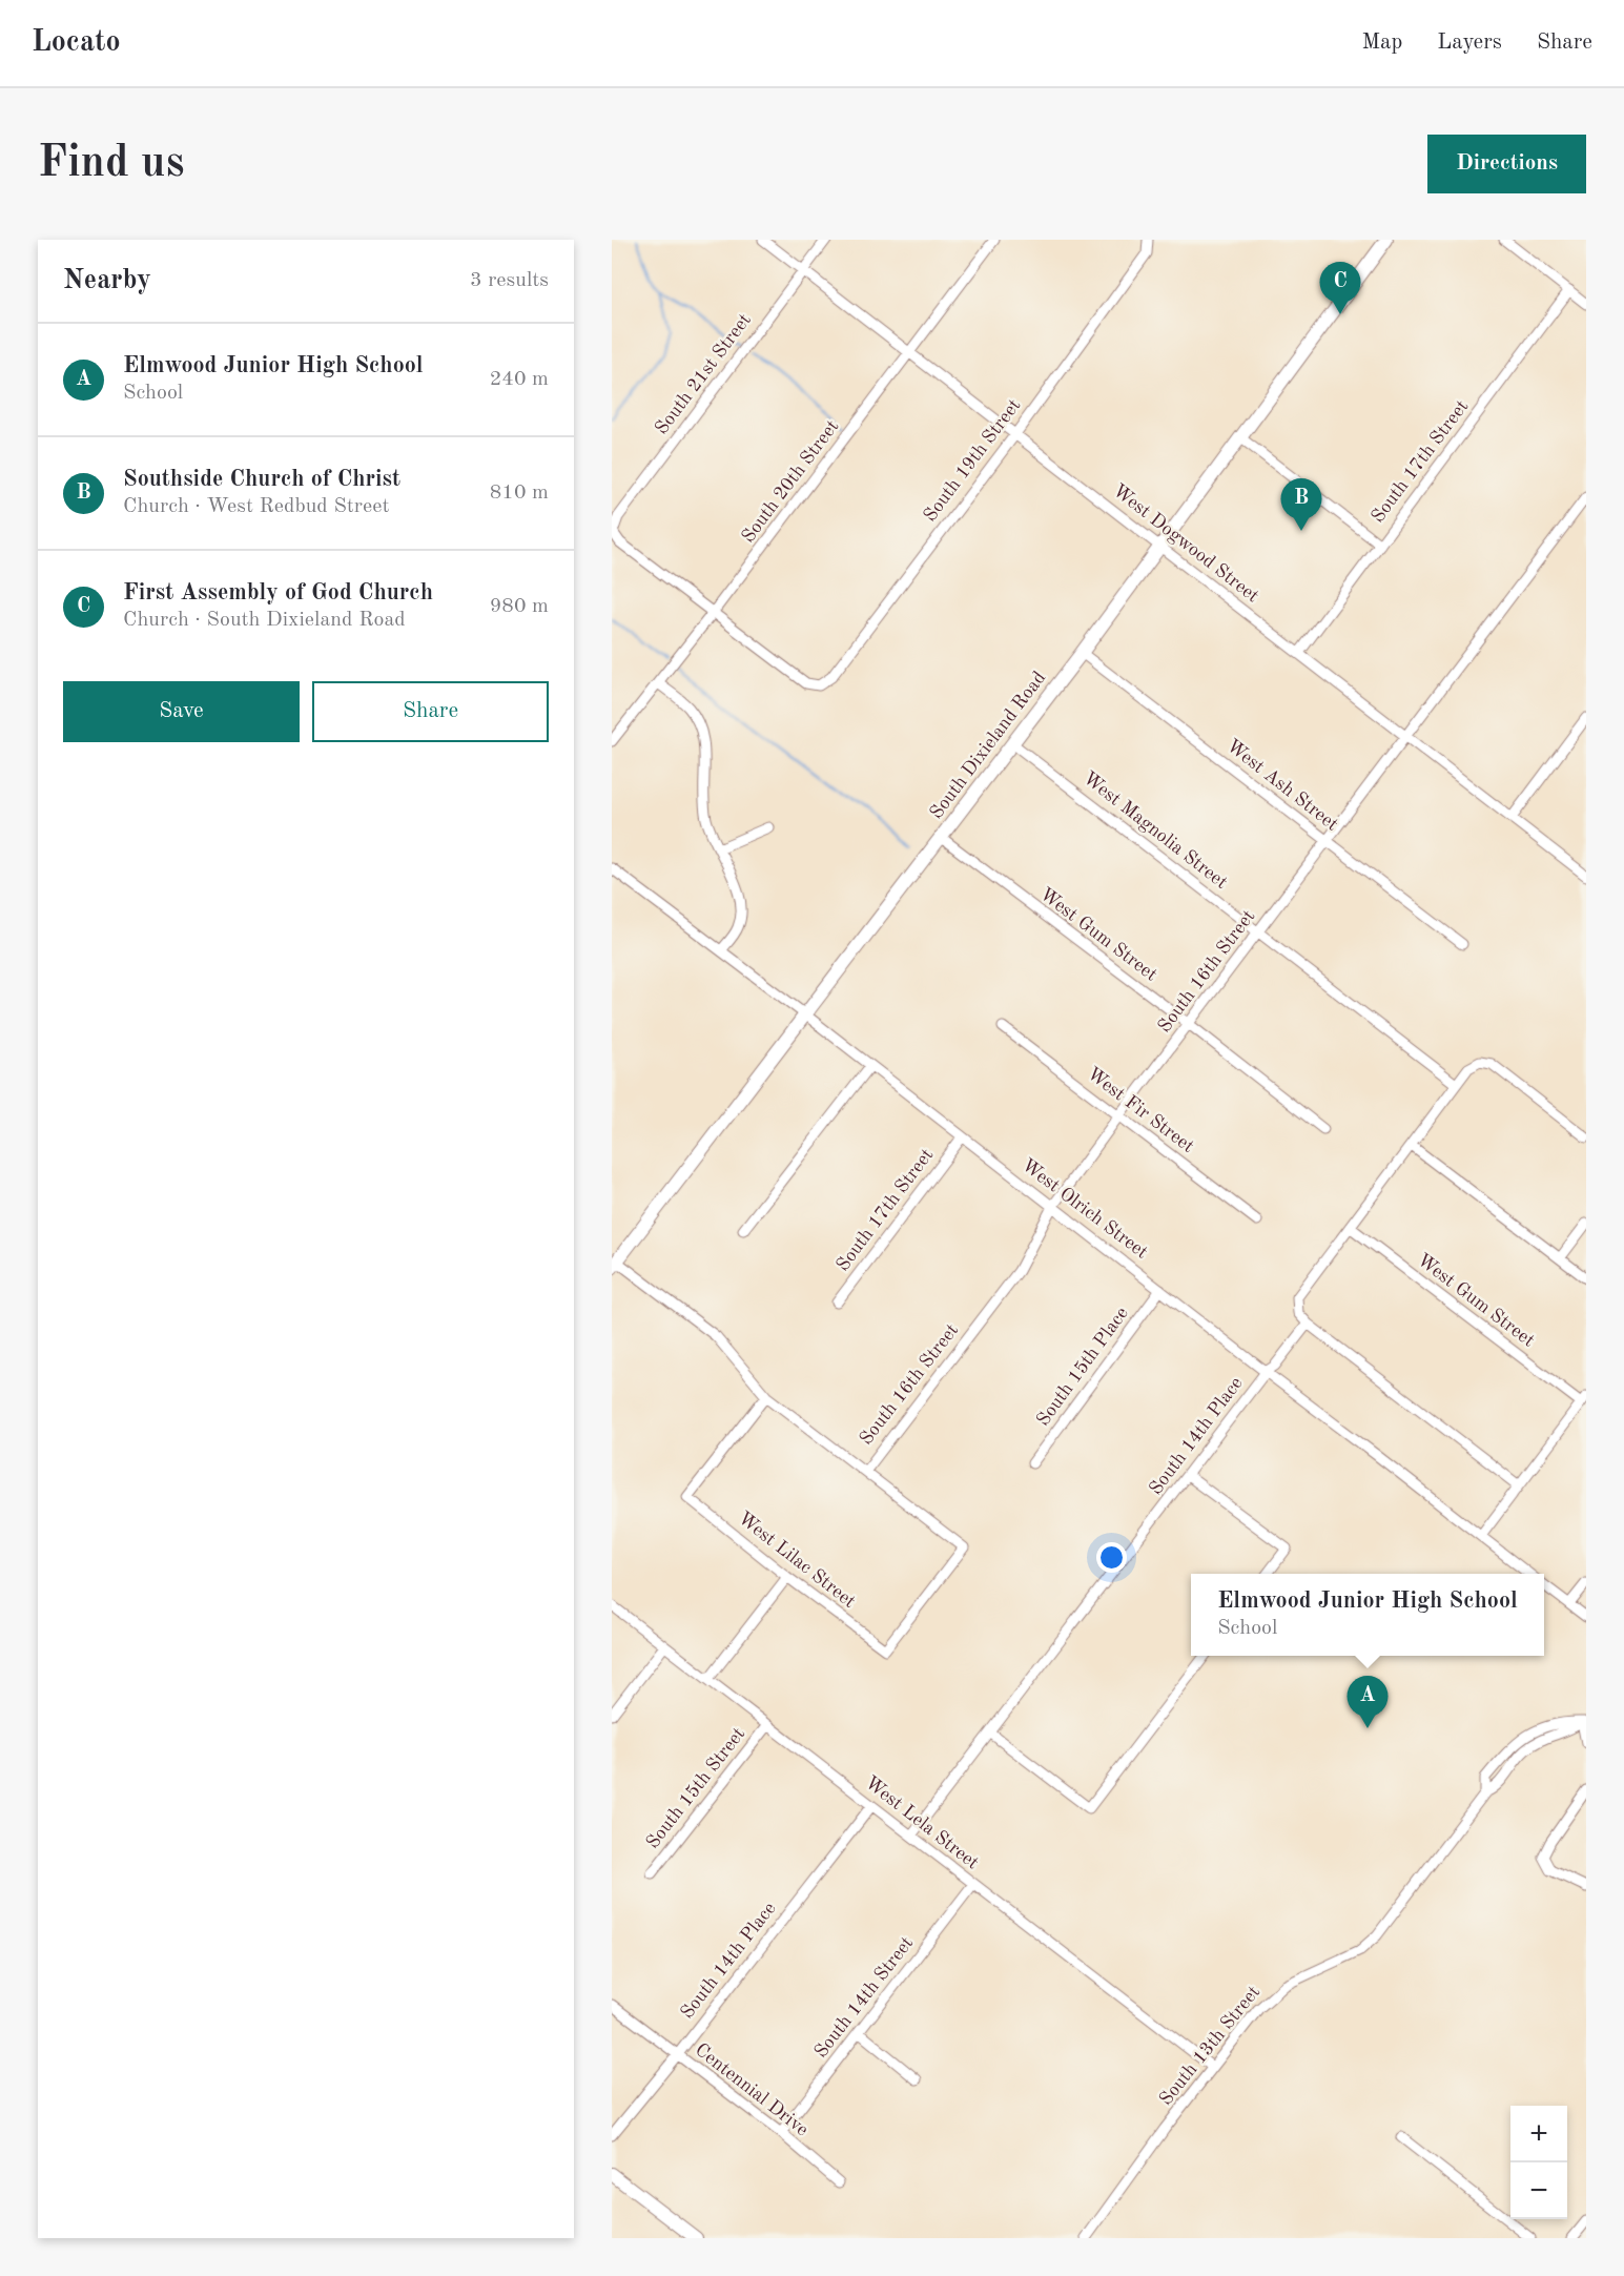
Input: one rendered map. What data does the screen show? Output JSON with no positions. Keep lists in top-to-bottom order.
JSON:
{
  "streets": {
    "main road": ["South Dixieland Road"],
    "street": [
      "South 21st Street",
      "South 19th Street",
      "South 17th Street",
      "South 20th Street",
      "West Dogwood Street",
      "West Ash Street",
      "West Magnolia Street",
      "West Gum Street",
      "South 16th Street",
      "West Fir Street",
      "West Olrich Street",
      "South 15th Place",
      "South 14th Place",
      "West Lilac Street",
      "South 15th Street",
      "West Lela Street",
      "South 14th Street",
      "South 13th Street",
      "Centennial Drive"
    ]
  },
  "crossings": [
    ["South 21st Street", "West Dogwood Street"],
    ["South 19th Street", "South 20th Street"],
    ["South 19th Street", "West Dogwood Street"],
    ["South 17th Street", "West Dogwood Street"],
    ["South 17th Street", "West Olrich Street"],
    ["South 20th Street", "West Dogwood Street"],
    ["West Dogwood Street", "South Dixieland Road"],
    ["West Dogwood Street", "South 16th Street"],
    ["South Dixieland Road", "West Ash Street"],
    ["South Dixieland Road", "West Magnolia Street"],
    ["South Dixieland Road", "West Gum Street"],
    ["South Dixieland Road", "West Olrich Street"],
    ["West Ash Street", "South 16th Street"],
    ["West Magnolia Street", "South 16th Street"],
    ["West Gum Street", "South 16th Street"],
    ["South 16th Street", "West Fir Street"],
    ["South 16th Street", "West Olrich Street"],
    ["South 16th Street", "West Lilac Street"],
    ["West Olrich Street", "South 15th Place"],
    ["West Olrich Street", "South 14th Place"],
    ["South 14th Place", "West Lela Street"],
    ["South 14th Place", "Centennial Drive"],
    ["South 15th Street", "West Lela Street"],
    ["West Lela Street", "South 14th Street"],
    ["West Lela Street", "South 13th Street"],
    ["South 14th Street", "Centennial Drive"]
  ],
  "page": {
    "header": "Locato",
    "nav": ["Map", "Layers", "Share"],
    "buttons": [
      "Directions",
      ["Save", "Share"]
    ],
    "title": "Find us",
    "heading": ["Nearby", "3 results"],
    "pins": ["C", "B", "A"],
    "list": [
      {
        "mark": "A",
        "name": "Elmwood Junior High School",
        "note": "School",
        "value": "240 m"
      },
      {
        "mark": "B",
        "name": "Southside Church of Christ",
        "note": "Church · West Redbud Street",
        "value": "810 m"
      },
      {
        "mark": "C",
        "name": "First Assembly of God Church",
        "note": "Church · South Dixieland Road",
        "value": "980 m"
      }
    ],
    "popup": ["Elmwood Junior High School", "School"],
    "map_buttons": ["+", "−"]
  }
}
